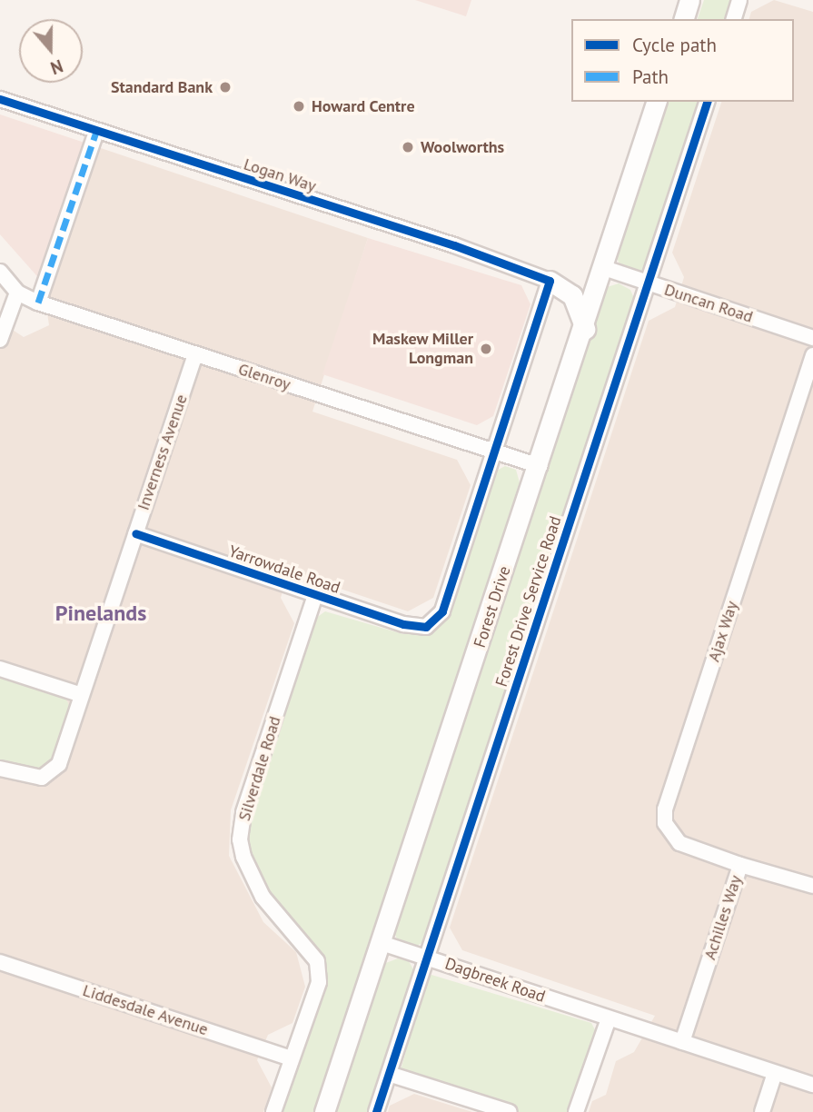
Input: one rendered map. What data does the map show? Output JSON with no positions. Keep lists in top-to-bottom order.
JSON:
{
  "streets": {
    "main road": ["Forest Drive"],
    "street": [
      "Logan Way",
      "Duncan Road",
      "Glenroy",
      "Inverness Avenue",
      "Yarrowdale Road",
      "Forest Drive Service Road",
      "Ajax Way",
      "Silverdale Road",
      "Achilles Way",
      "Dagbreek Road",
      "Liddesdale Avenue"
    ]
  },
  "crossings": [
    ["Duncan Road", "Forest Drive Service Road"],
    ["Duncan Road", "Forest Drive"],
    ["Glenroy", "Inverness Avenue"],
    ["Glenroy", "Yarrowdale Road"],
    ["Glenroy", "Forest Drive"],
    ["Inverness Avenue", "Yarrowdale Road"],
    ["Yarrowdale Road", "Silverdale Road"],
    ["Forest Drive Service Road", "Dagbreek Road"],
    ["Forest Drive", "Dagbreek Road"],
    ["Ajax Way", "Achilles Way"],
    ["Silverdale Road", "Liddesdale Avenue"],
    ["Achilles Way", "Dagbreek Road"]
  ],
  "districts": ["Pinelands"],
  "places": [
    "Standard Bank",
    "Howard Centre",
    "Woolworths",
    "Maskew Miller Longman"
  ],
  "legend": ["Cycle path", "Path"],
  "north": "bottom"
}
